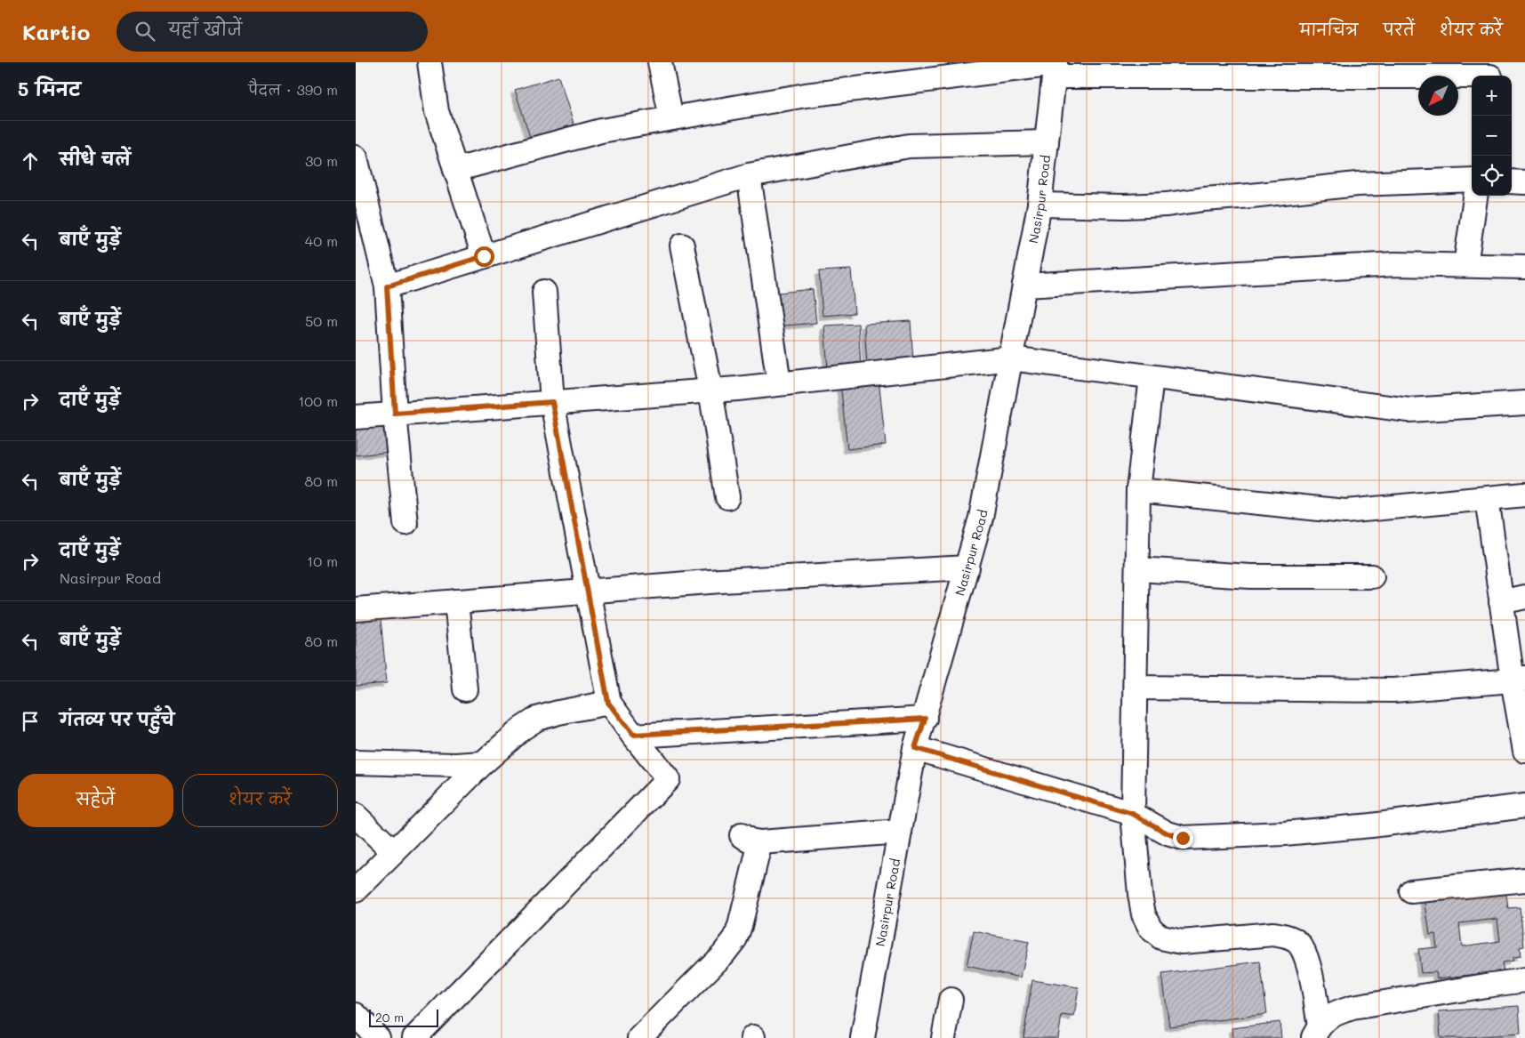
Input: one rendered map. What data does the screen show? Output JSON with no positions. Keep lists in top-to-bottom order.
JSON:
{
  "streets": {
    "street": ["Nasirpur Road"]
  },
  "scale_bar": "20 m",
  "north": "bottom left",
  "page": {
    "header": "Kartio",
    "search": "यहाँ खोजें",
    "nav": ["मानचित्र", "परतें", "शेयर करें"],
    "heading": ["5 मिनट", "पैदल · 390 m"],
    "map_buttons": ["+", "−"],
    "list": [
      ["सीधे चलें", "30 m"],
      ["बाएँ मुड़ें", "40 m"],
      ["बाएँ मुड़ें", "50 m"],
      ["दाएँ मुड़ें", "100 m"],
      ["बाएँ मुड़ें", "80 m"],
      ["दाएँ मुड़ें", "Nasirpur Road", "10 m"],
      ["बाएँ मुड़ें", "80 m"],
      "गंतव्य पर पहुँचे"
    ],
    "buttons": ["सहेजें", "शेयर करें"],
    "scale": "20 m"
  }
}
